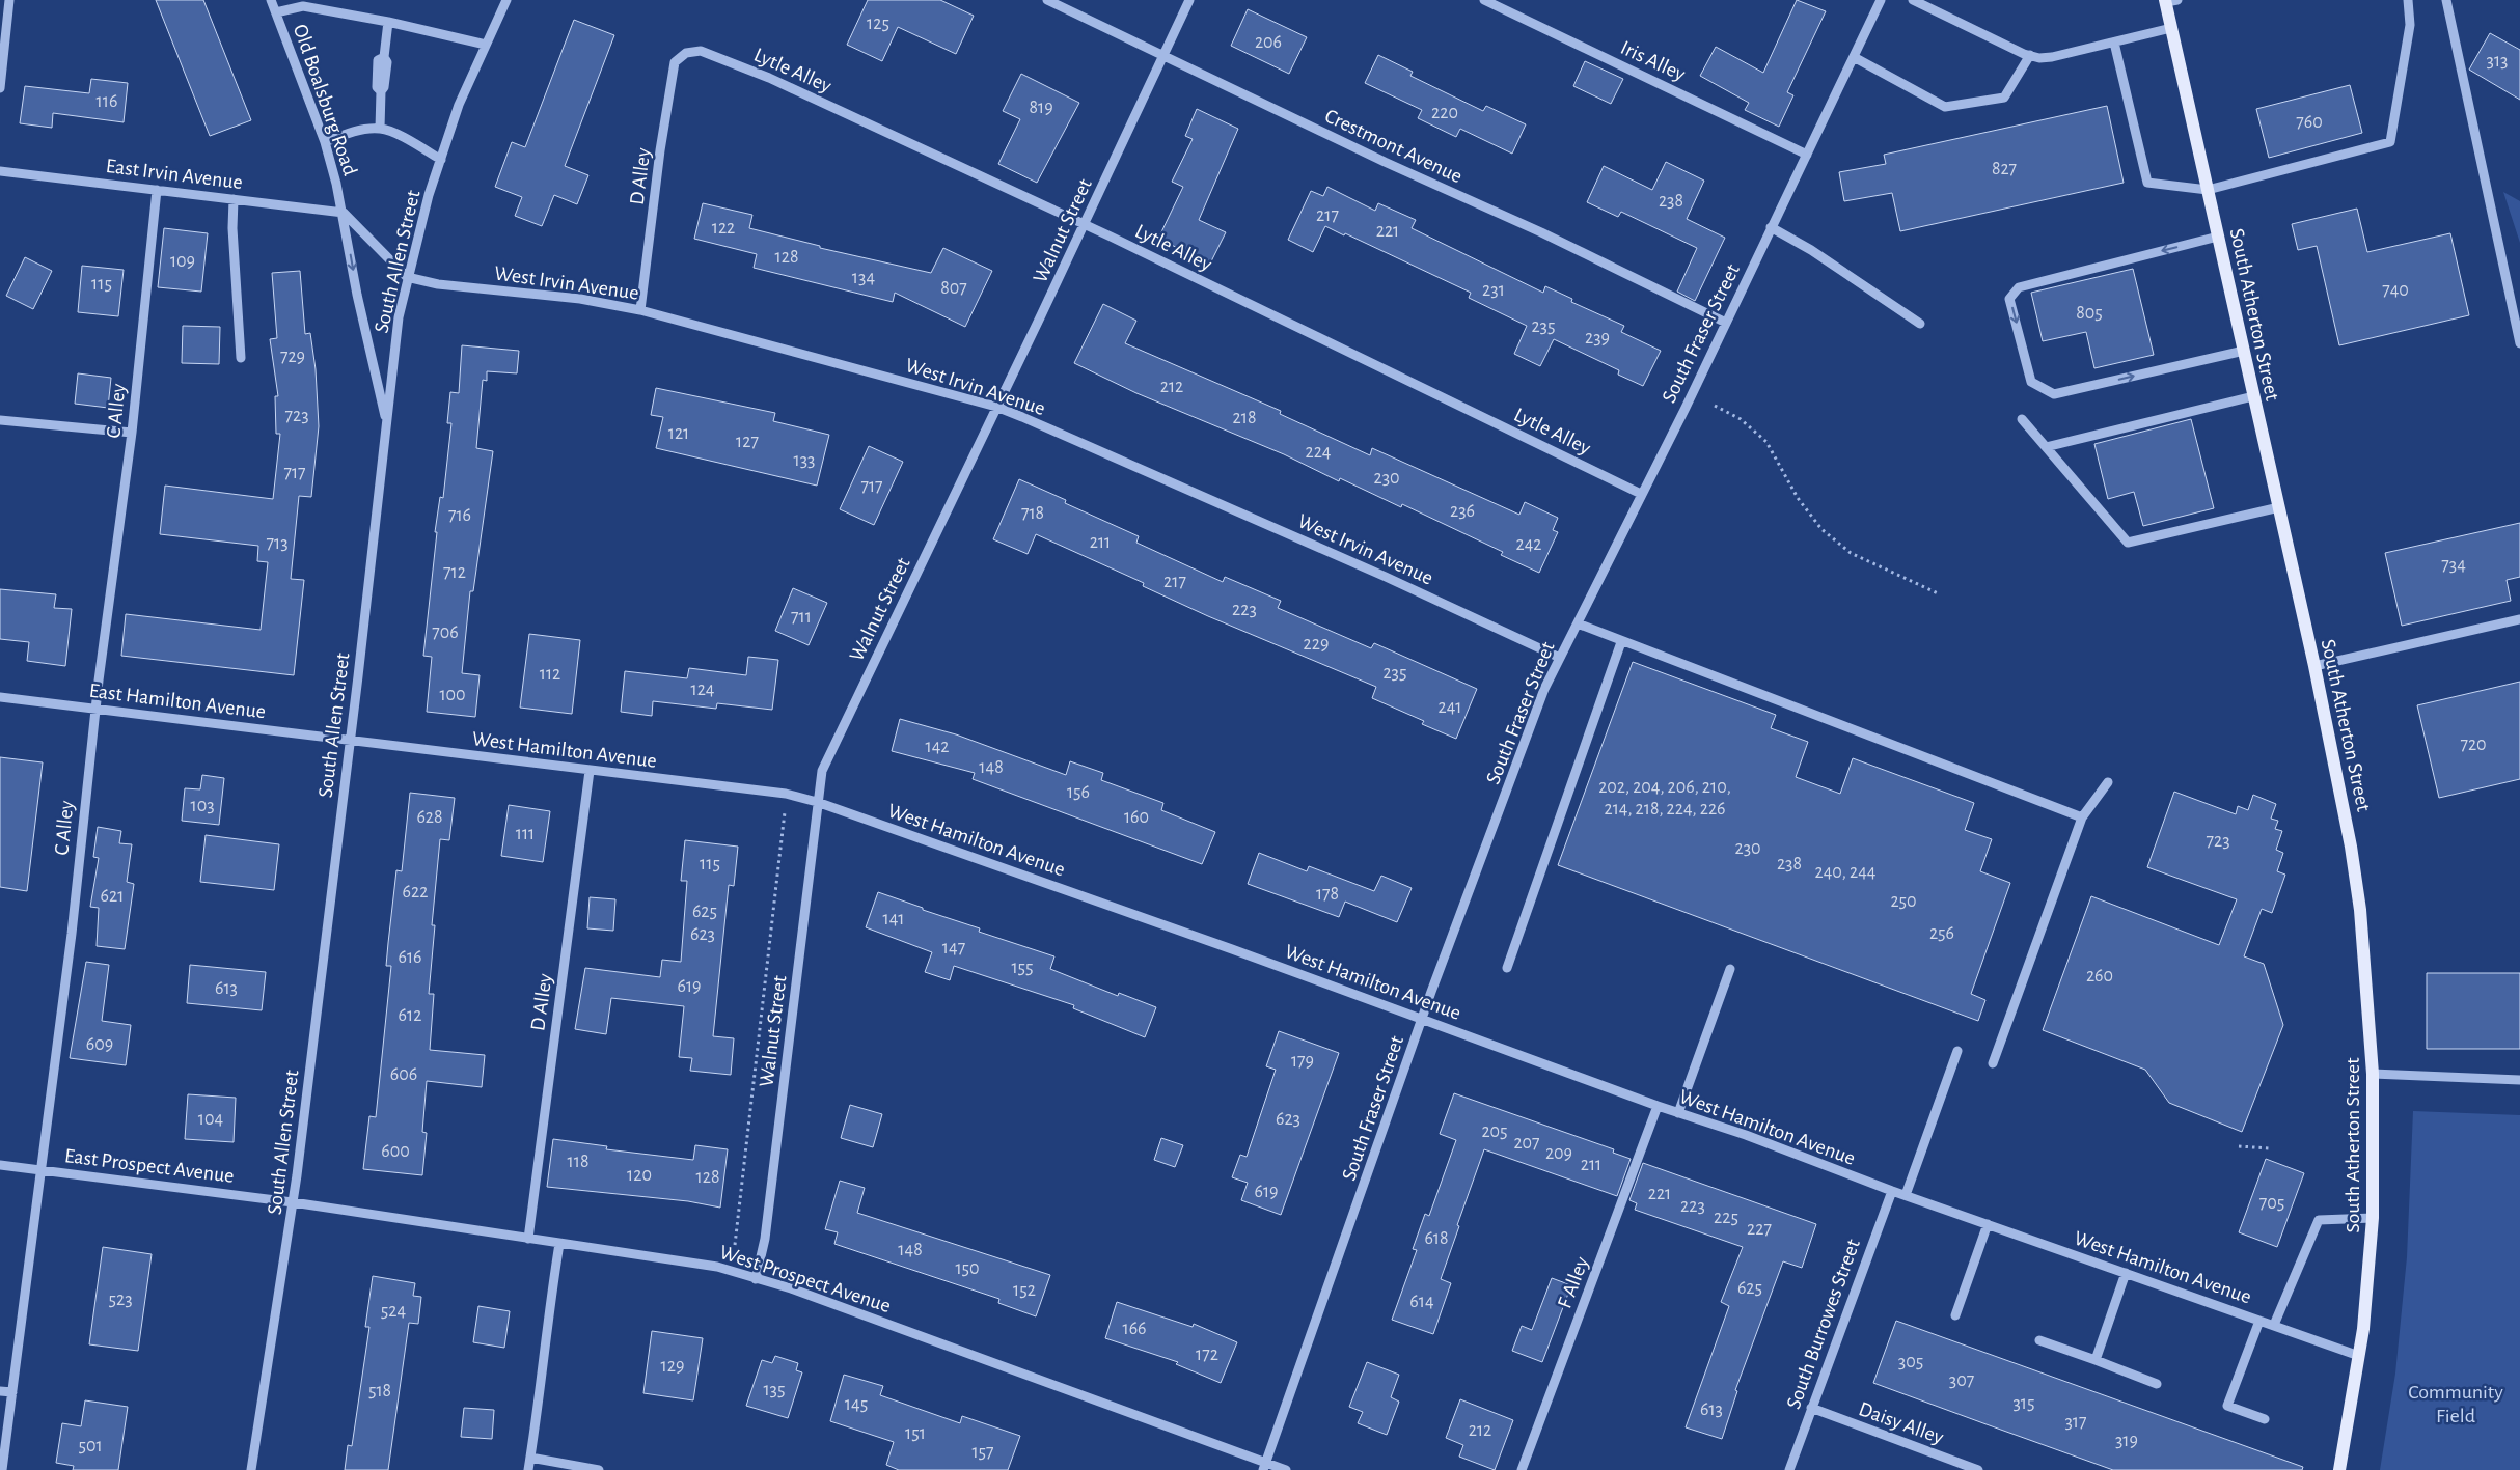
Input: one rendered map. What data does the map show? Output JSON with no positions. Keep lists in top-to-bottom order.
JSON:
{
  "streets": {
    "main road": ["South Atherton Street"],
    "street": [
      "Iris Alley",
      "Lytle Alley",
      "Old Boalsburg Road",
      "Crestmont Avenue",
      "East Irvin Avenue",
      "D Alley",
      "Walnut Street",
      "South Allen Street",
      "West Irvin Avenue",
      "South Fraser Street",
      "C Alley",
      "East Hamilton Avenue",
      "West Hamilton Avenue",
      "East Prospect Avenue",
      "West Prospect Avenue",
      "F Alley",
      "South Burrowes Street",
      "Daisy Alley"
    ]
  },
  "crossings": [
    ["Iris Alley", "South Fraser Street"],
    ["Lytle Alley", "D Alley"],
    ["Lytle Alley", "Walnut Street"],
    ["Lytle Alley", "South Fraser Street"],
    ["Old Boalsburg Road", "East Irvin Avenue"],
    ["Old Boalsburg Road", "South Allen Street"],
    ["Old Boalsburg Road", "West Irvin Avenue"],
    ["Crestmont Avenue", "Walnut Street"],
    ["Crestmont Avenue", "South Fraser Street"],
    ["East Irvin Avenue", "C Alley"],
    ["D Alley", "West Irvin Avenue"],
    ["D Alley", "West Hamilton Avenue"],
    ["D Alley", "West Prospect Avenue"],
    ["Walnut Street", "West Irvin Avenue"],
    ["Walnut Street", "West Hamilton Avenue"],
    ["Walnut Street", "West Prospect Avenue"],
    ["South Allen Street", "West Irvin Avenue"],
    ["South Allen Street", "East Hamilton Avenue"],
    ["South Allen Street", "West Hamilton Avenue"],
    ["South Allen Street", "East Prospect Avenue"],
    ["South Allen Street", "West Prospect Avenue"],
    ["West Irvin Avenue", "South Fraser Street"],
    ["South Atherton Street", "West Hamilton Avenue"],
    ["South Fraser Street", "West Hamilton Avenue"],
    ["South Fraser Street", "West Prospect Avenue"],
    ["C Alley", "East Hamilton Avenue"],
    ["C Alley", "East Prospect Avenue"],
    ["East Hamilton Avenue", "West Hamilton Avenue"],
    ["West Hamilton Avenue", "F Alley"],
    ["West Hamilton Avenue", "South Burrowes Street"],
    ["East Prospect Avenue", "West Prospect Avenue"],
    ["South Burrowes Street", "Daisy Alley"]
  ],
  "one_way": ["Old Boalsburg Road"],
  "parks": ["Community Field"],
  "house_numbers": [
    "125",
    "206",
    "313",
    "116",
    "819",
    "220",
    "760",
    "827",
    "238",
    "217",
    "122",
    "221",
    "128",
    "109",
    "134",
    "115",
    "807",
    "231",
    "740",
    "805",
    "235",
    "239",
    "729",
    "212",
    "723",
    "218",
    "121",
    "127",
    "224",
    "133",
    "717",
    "230",
    "717",
    "236",
    "718",
    "716",
    "211",
    "713",
    "242",
    "734",
    "712",
    "217",
    "223",
    "711",
    "706",
    "229",
    "235",
    "112",
    "124",
    "100",
    "241",
    "720",
    "142",
    "148",
    "202, 204, 206, 210, 214, 218, 224, 226",
    "156",
    "103",
    "628",
    "160",
    "111",
    "723",
    "230",
    "115",
    "238",
    "240, 244",
    "622",
    "178",
    "621",
    "250",
    "625",
    "141",
    "256",
    "623",
    "147",
    "616",
    "155",
    "260",
    "619",
    "613",
    "612",
    "609",
    "179",
    "606",
    "104",
    "623",
    "205",
    "207",
    "600",
    "209",
    "118",
    "211",
    "120",
    "128",
    "619",
    "221",
    "705",
    "223",
    "225",
    "227",
    "618",
    "148",
    "150",
    "625",
    "152",
    "523",
    "614",
    "524",
    "166",
    "172",
    "305",
    "129",
    "307",
    "135",
    "518",
    "315",
    "145",
    "613",
    "317",
    "212",
    "151",
    "319",
    "501",
    "157"
  ]
}
